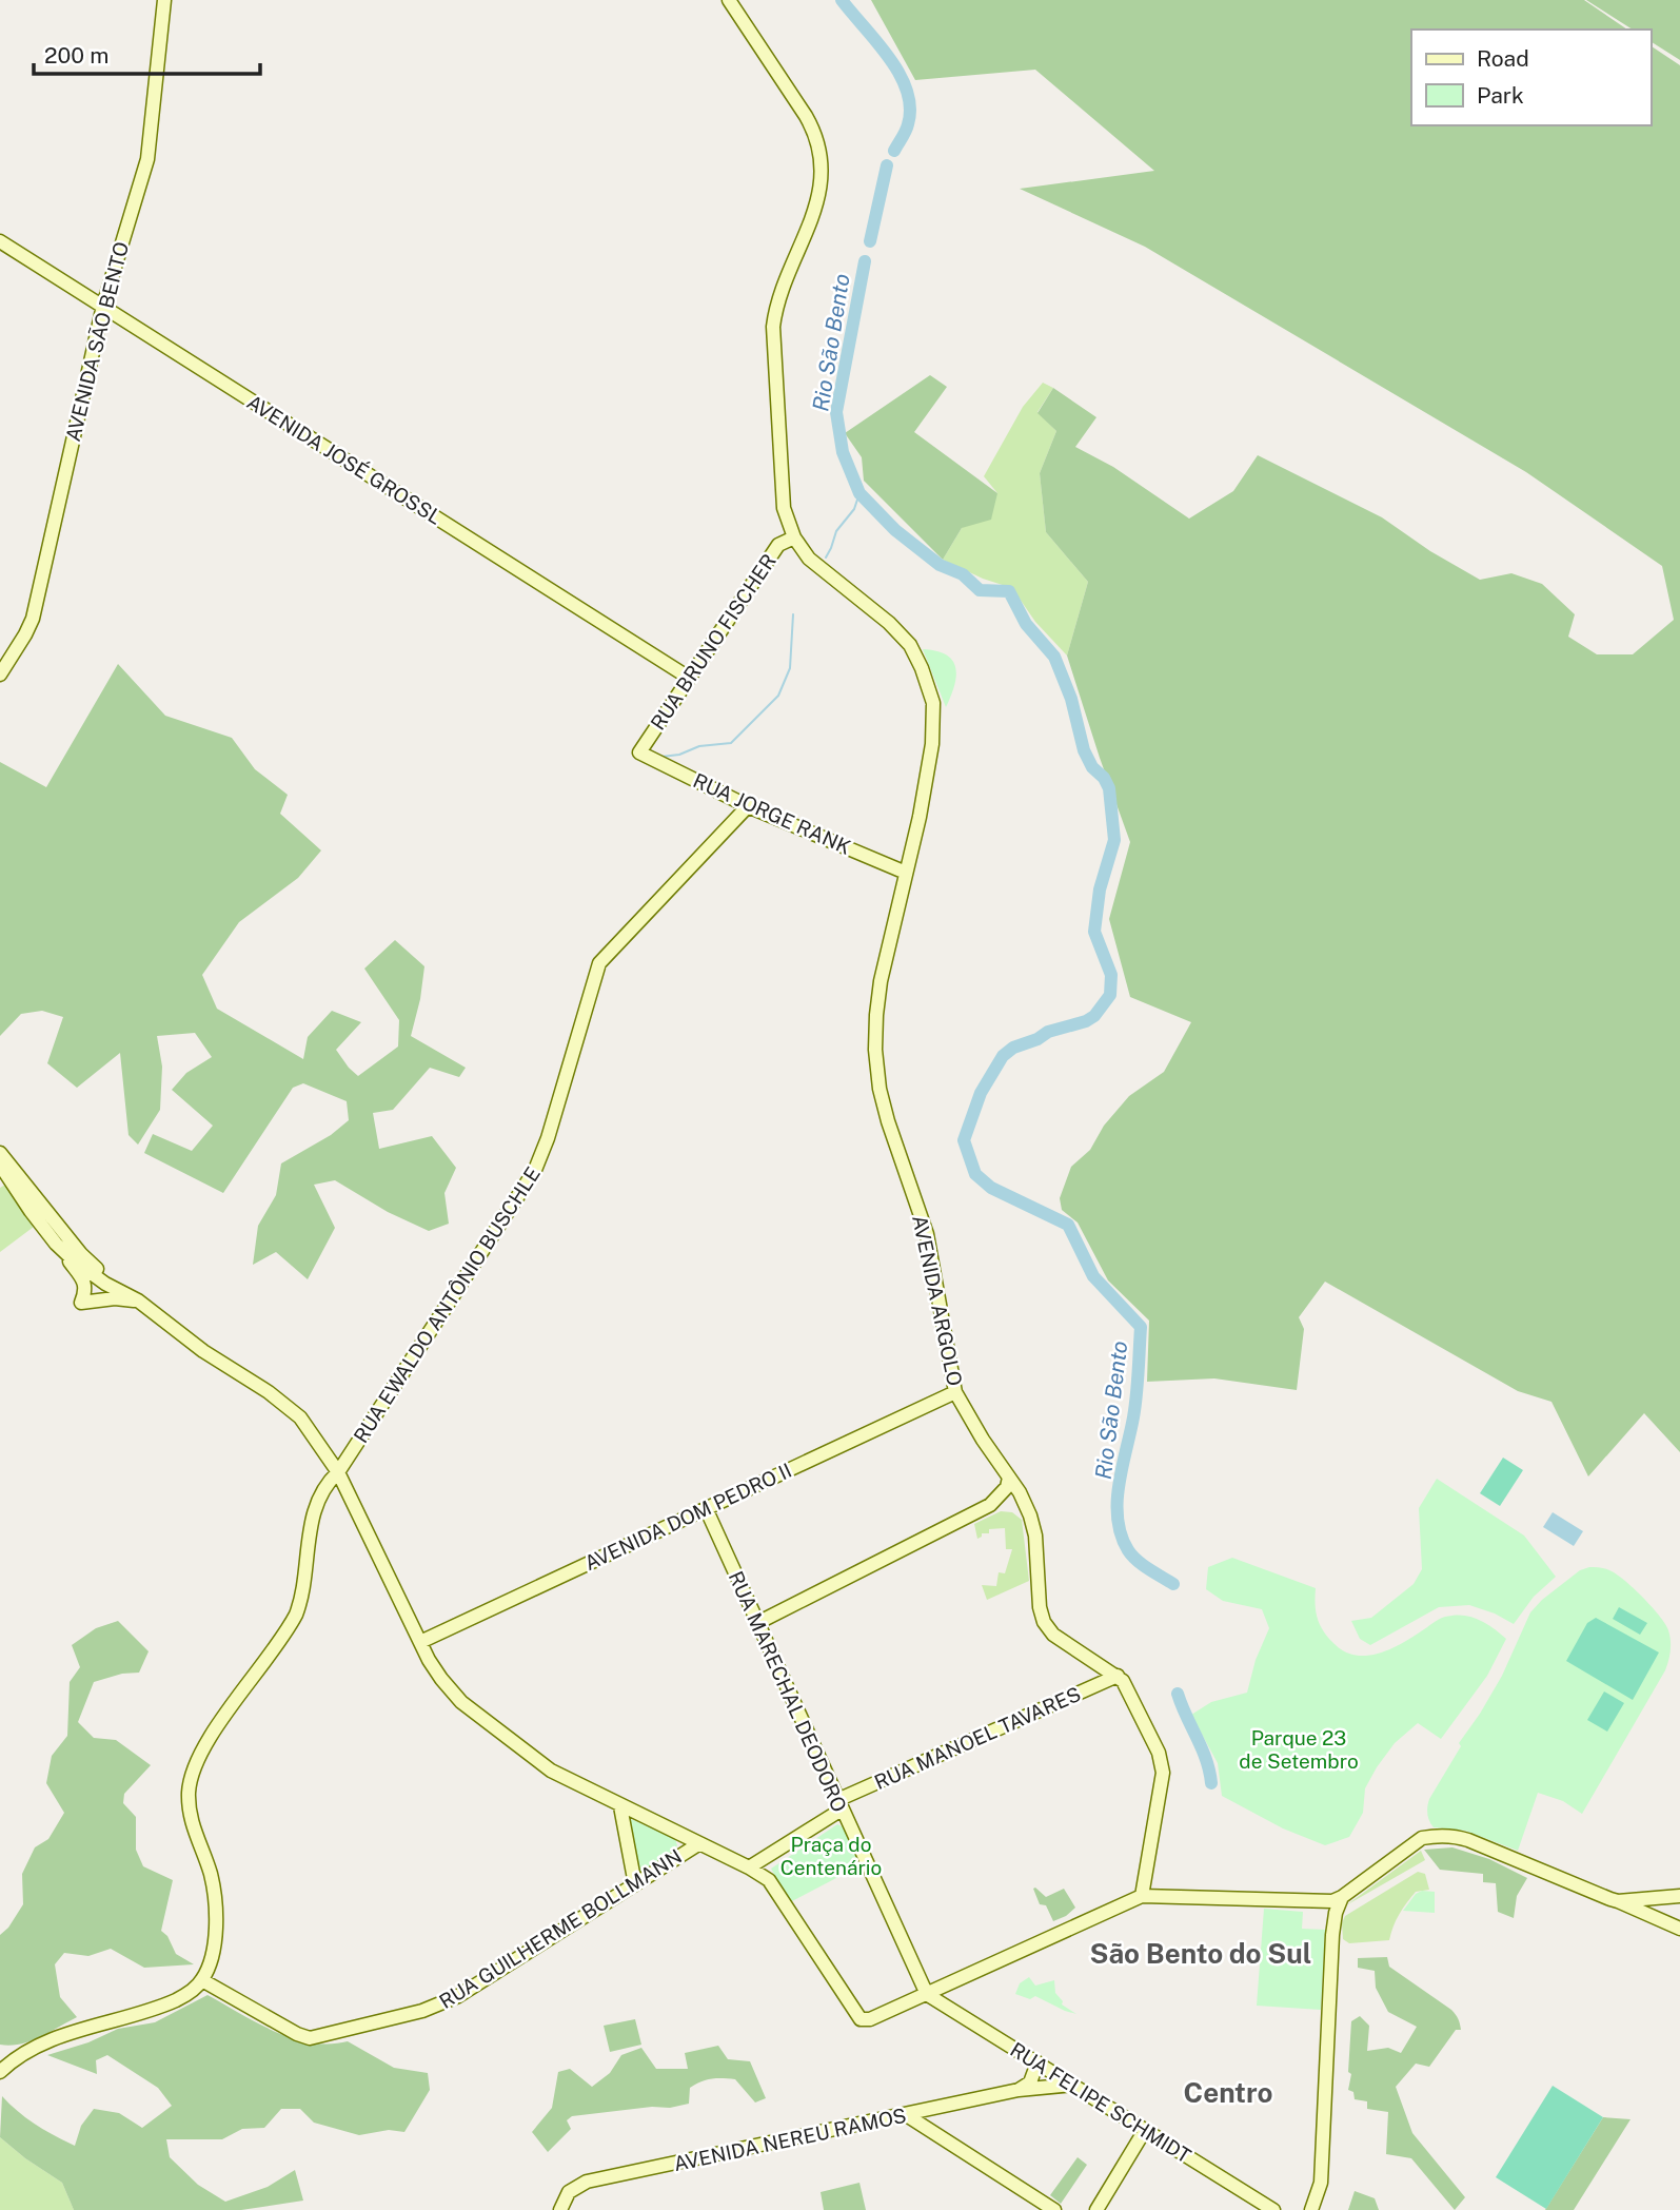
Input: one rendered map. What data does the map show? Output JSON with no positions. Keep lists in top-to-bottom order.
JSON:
{
  "streets": {
    "main road": [
      "AVENIDA SÃO BENTO",
      "AVENIDA JOSÉ GROSSL",
      "RUA BRUNO FISCHER",
      "RUA JORGE RANK",
      "AVENIDA ARGOLO",
      "RUA EWALDO ANTÔNIO BUSCHLE",
      "AVENIDA DOM PEDRO II",
      "RUA MARECHAL DEODORO",
      "RUA MANOEL TAVARES",
      "RUA GUILHERME BOLLMANN",
      "RUA FELIPE SCHMIDT",
      "AVENIDA NEREU RAMOS"
    ]
  },
  "crossings": [
    ["AVENIDA SÃO BENTO", "AVENIDA JOSÉ GROSSL"],
    ["AVENIDA JOSÉ GROSSL", "RUA BRUNO FISCHER"],
    ["RUA BRUNO FISCHER", "RUA JORGE RANK"],
    ["RUA BRUNO FISCHER", "AVENIDA ARGOLO"],
    ["RUA JORGE RANK", "AVENIDA ARGOLO"],
    ["RUA JORGE RANK", "RUA EWALDO ANTÔNIO BUSCHLE"],
    ["AVENIDA ARGOLO", "AVENIDA DOM PEDRO II"],
    ["AVENIDA ARGOLO", "RUA MANOEL TAVARES"],
    ["RUA EWALDO ANTÔNIO BUSCHLE", "RUA GUILHERME BOLLMANN"],
    ["AVENIDA DOM PEDRO II", "RUA MARECHAL DEODORO"],
    ["RUA MARECHAL DEODORO", "RUA MANOEL TAVARES"],
    ["RUA MARECHAL DEODORO", "RUA FELIPE SCHMIDT"],
    ["RUA FELIPE SCHMIDT", "AVENIDA NEREU RAMOS"]
  ],
  "districts": ["São Bento do Sul", "Centro"],
  "water": ["Rio São Bento"],
  "parks": ["Parque 23 de Setembro", "Praça do Centenário"],
  "legend": ["Road", "Park"],
  "scale_bar": "200 m"
}
